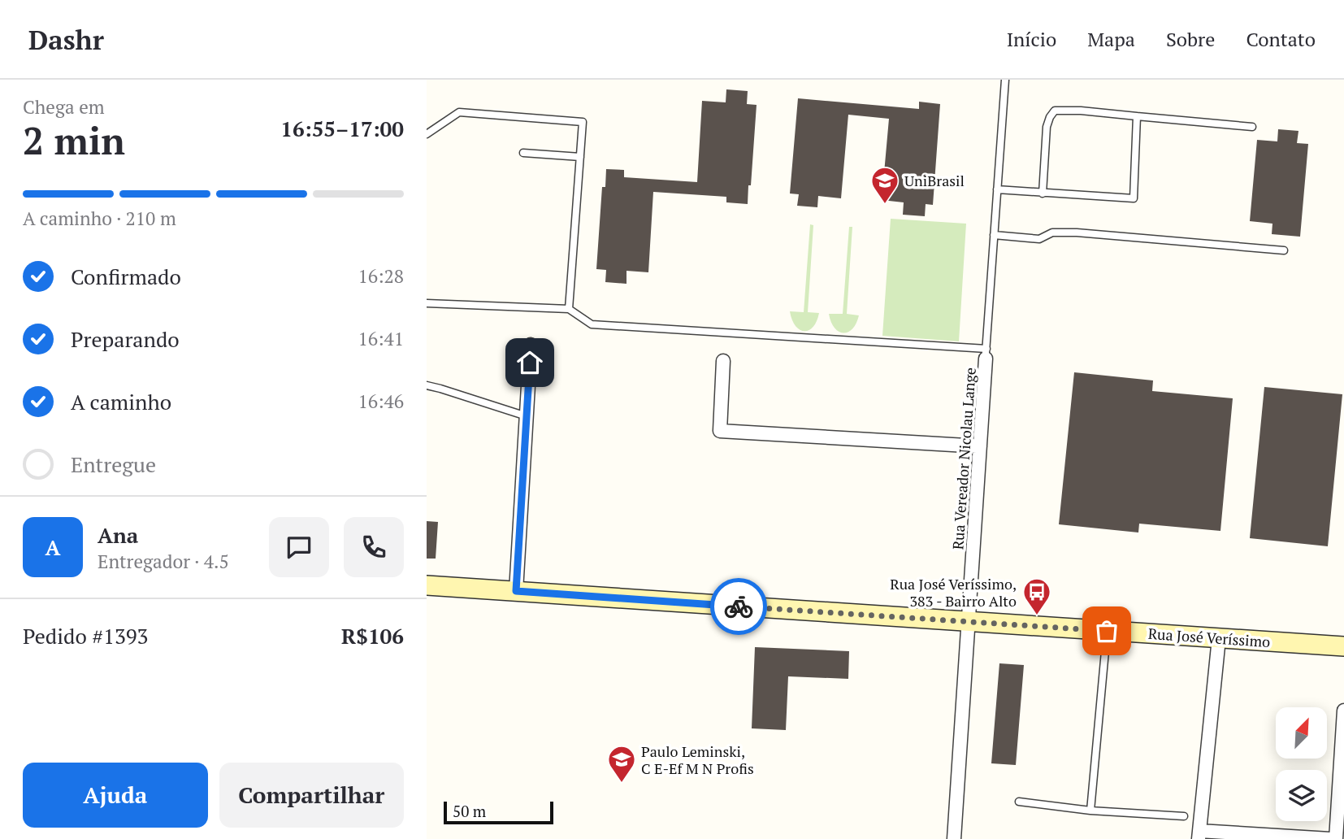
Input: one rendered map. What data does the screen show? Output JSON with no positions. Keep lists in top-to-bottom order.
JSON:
{
  "streets": {
    "street": ["Rua Vereador Nicolau Lange", "Rua José Veríssimo"]
  },
  "crossings": [
    ["Rua Vereador Nicolau Lange", "Rua José Veríssimo"]
  ],
  "places": {
    "school or university": ["UniBrasil", "Paulo Leminski, C E-Ef M N Profis"],
    "bus stop": ["Rua José Veríssimo, 383 - Bairro Alto"]
  },
  "scale_bar": "50 m",
  "north": "top right",
  "page": {
    "header": "Dashr",
    "nav": [
      "Início",
      "Mapa",
      "Sobre",
      "Contato"
    ],
    "heading": ["2 min", "Chega em", "16:55–17:00"],
    "panel": [
      "Ana",
      "Entregador · 4.5",
      "Pedido #1393",
      "R$106"
    ],
    "bar": "A caminho · 210 m",
    "list": [
      ["Confirmado", "16:28"],
      ["Preparando", "16:41"],
      ["A caminho", "16:46"],
      "Entregue"
    ],
    "round": "A",
    "buttons": ["Ajuda", "Compartilhar"],
    "scale": "50 m"
  }
}
